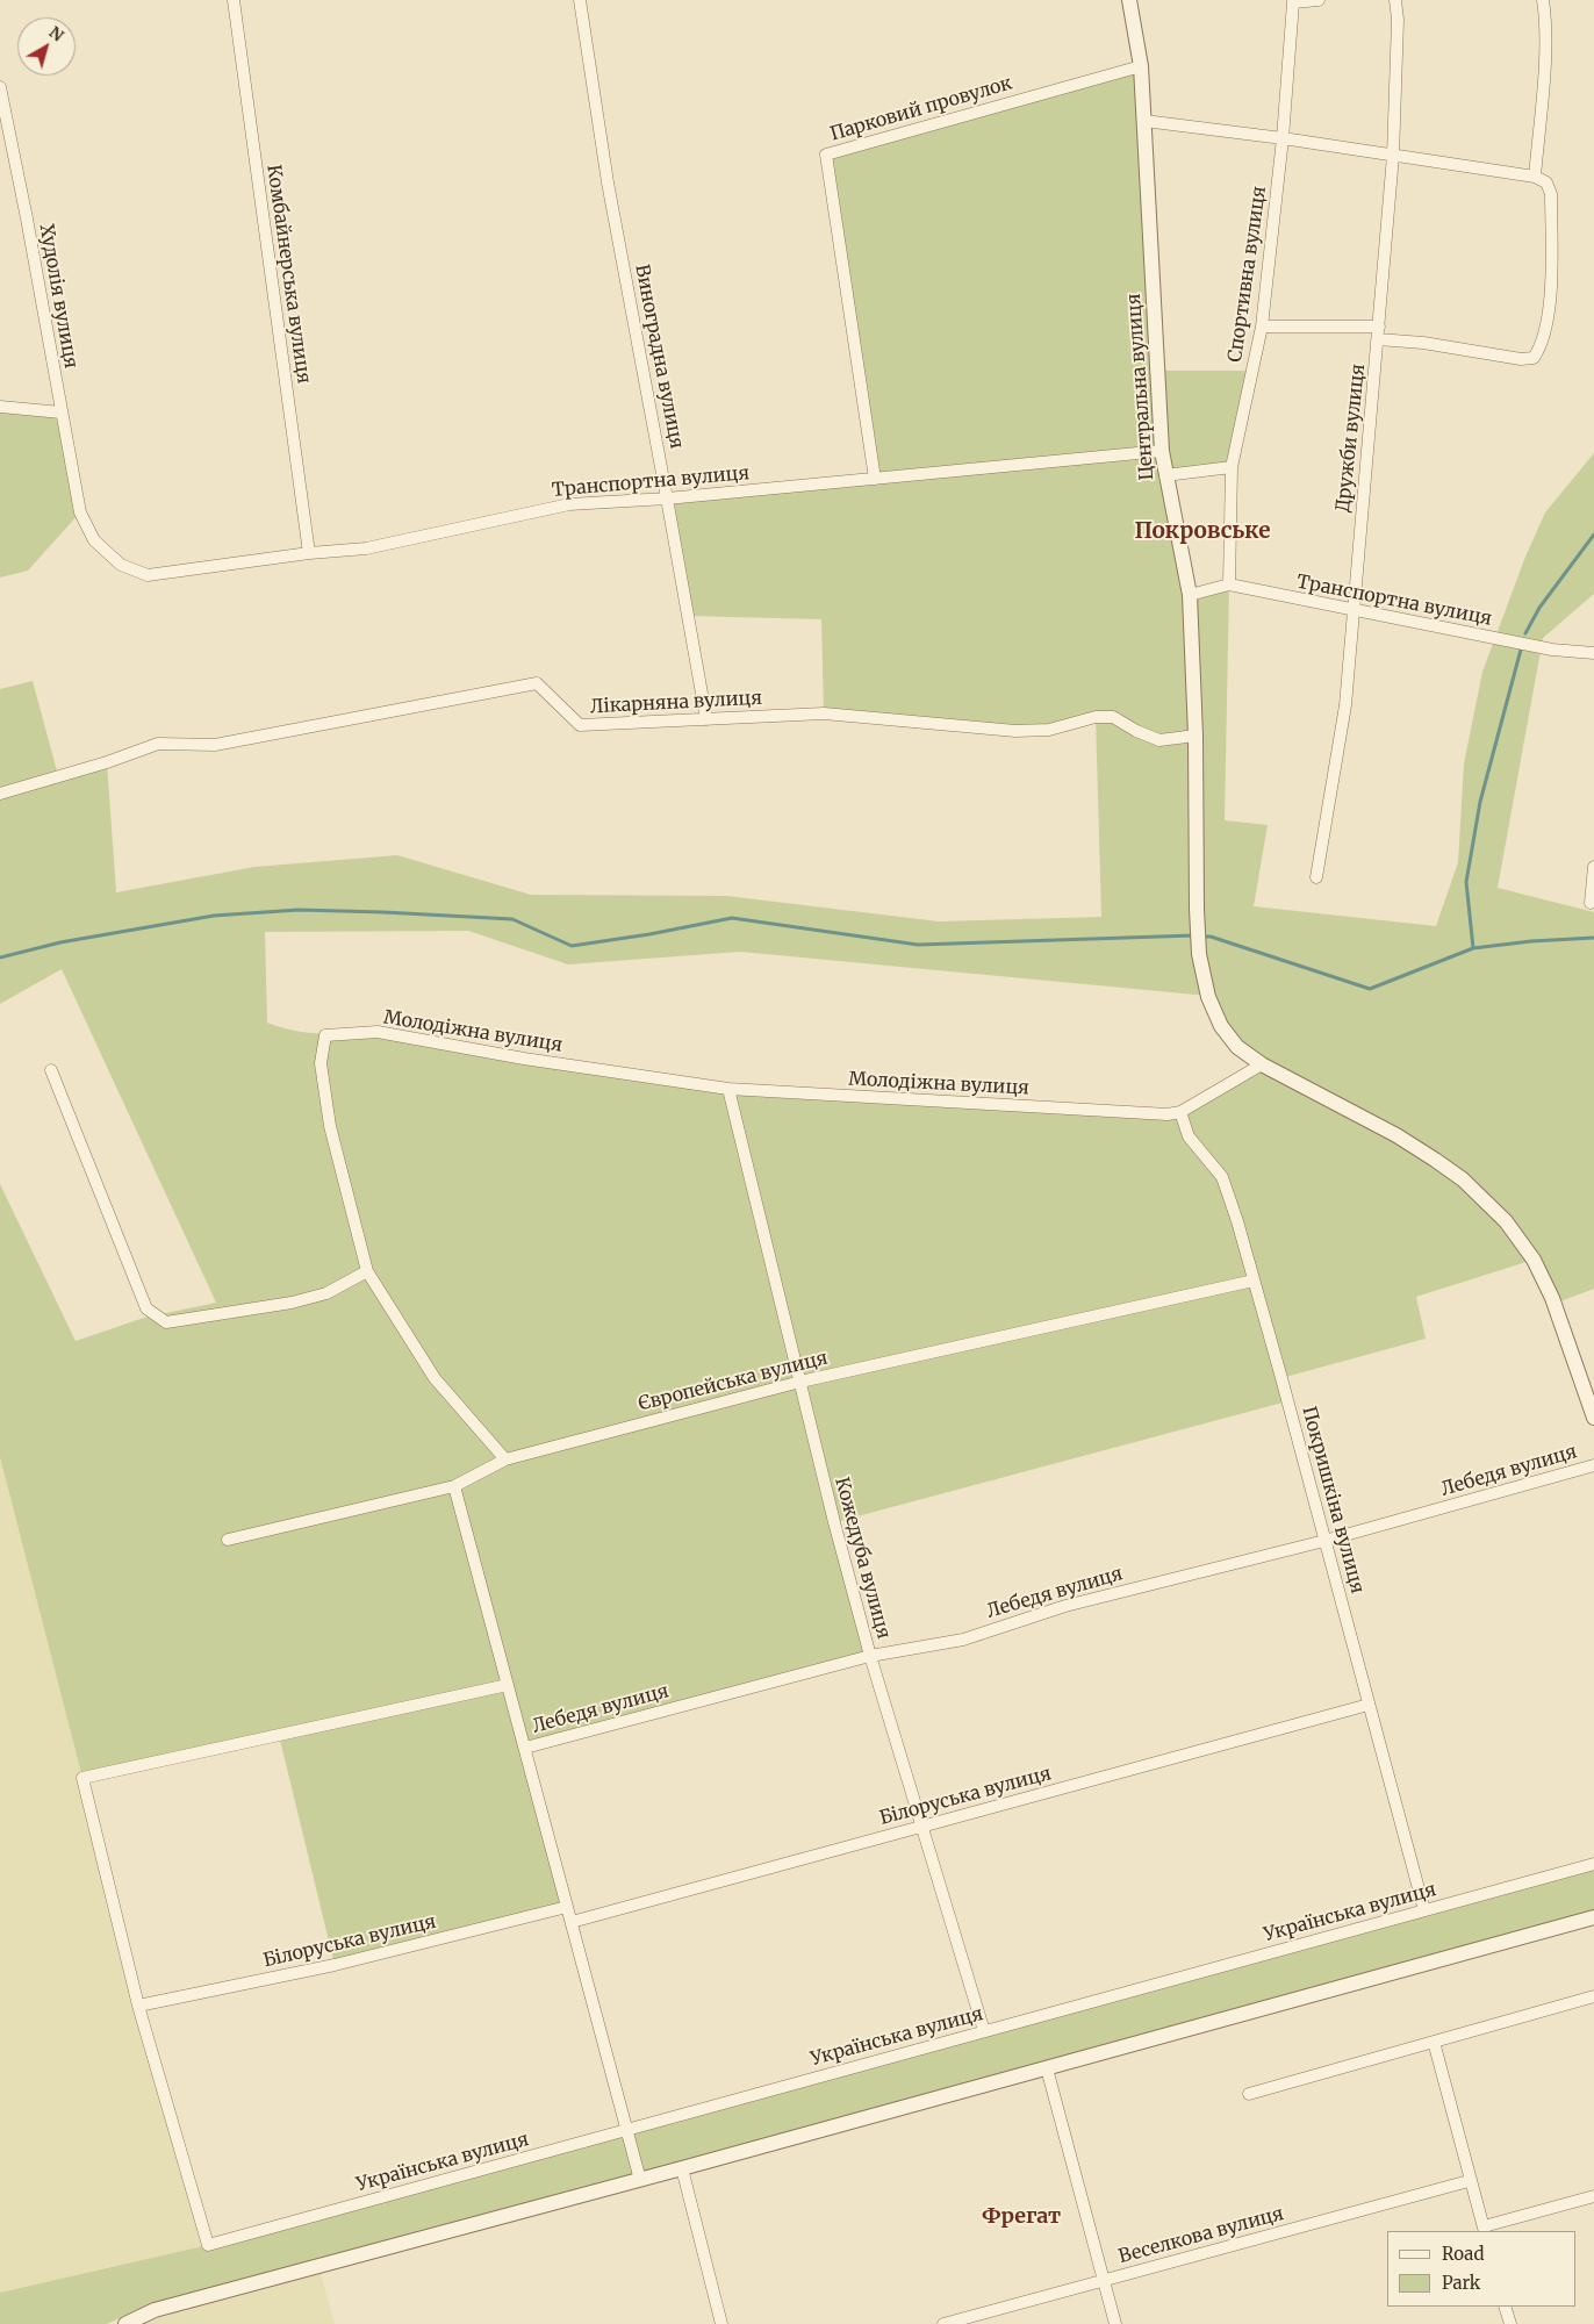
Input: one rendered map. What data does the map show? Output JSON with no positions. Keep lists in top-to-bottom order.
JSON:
{
  "streets": {
    "street": [
      "Парковий провулок",
      "Комбайнерська вулиця",
      "Спортивна вулиця",
      "Худолія вулиця",
      "Виноградна вулиця",
      "Центральна вулиця",
      "Дружби вулиця",
      "Транспортна вулиця",
      "Лікарняна вулиця",
      "Молодіжна вулиця",
      "Європейська вулиця",
      "Лебедя вулиця",
      "Покришкіна вулиця",
      "Кожедуба вулиця",
      "Білоруська вулиця",
      "Українська вулиця",
      "Веселкова вулиця"
    ]
  },
  "crossings": [
    ["Парковий провулок", "Центральна вулиця"],
    ["Парковий провулок", "Транспортна вулиця"],
    ["Комбайнерська вулиця", "Транспортна вулиця"],
    ["Спортивна вулиця", "Транспортна вулиця"],
    ["Худолія вулиця", "Транспортна вулиця"],
    ["Виноградна вулиця", "Транспортна вулиця"],
    ["Виноградна вулиця", "Лікарняна вулиця"],
    ["Центральна вулиця", "Транспортна вулиця"],
    ["Центральна вулиця", "Лікарняна вулиця"],
    ["Центральна вулиця", "Молодіжна вулиця"],
    ["Дружби вулиця", "Транспортна вулиця"],
    ["Молодіжна вулиця", "Покришкіна вулиця"],
    ["Молодіжна вулиця", "Кожедуба вулиця"],
    ["Європейська вулиця", "Покришкіна вулиця"],
    ["Європейська вулиця", "Кожедуба вулиця"],
    ["Лебедя вулиця", "Покришкіна вулиця"],
    ["Лебедя вулиця", "Кожедуба вулиця"],
    ["Покришкіна вулиця", "Білоруська вулиця"],
    ["Покришкіна вулиця", "Українська вулиця"],
    ["Кожедуба вулиця", "Білоруська вулиця"],
    ["Кожедуба вулиця", "Українська вулиця"],
    ["Білоруська вулиця", "Українська вулиця"]
  ],
  "districts": ["Покровське", "Фрегат"],
  "legend": ["Road", "Park"],
  "north": "top right"
}
